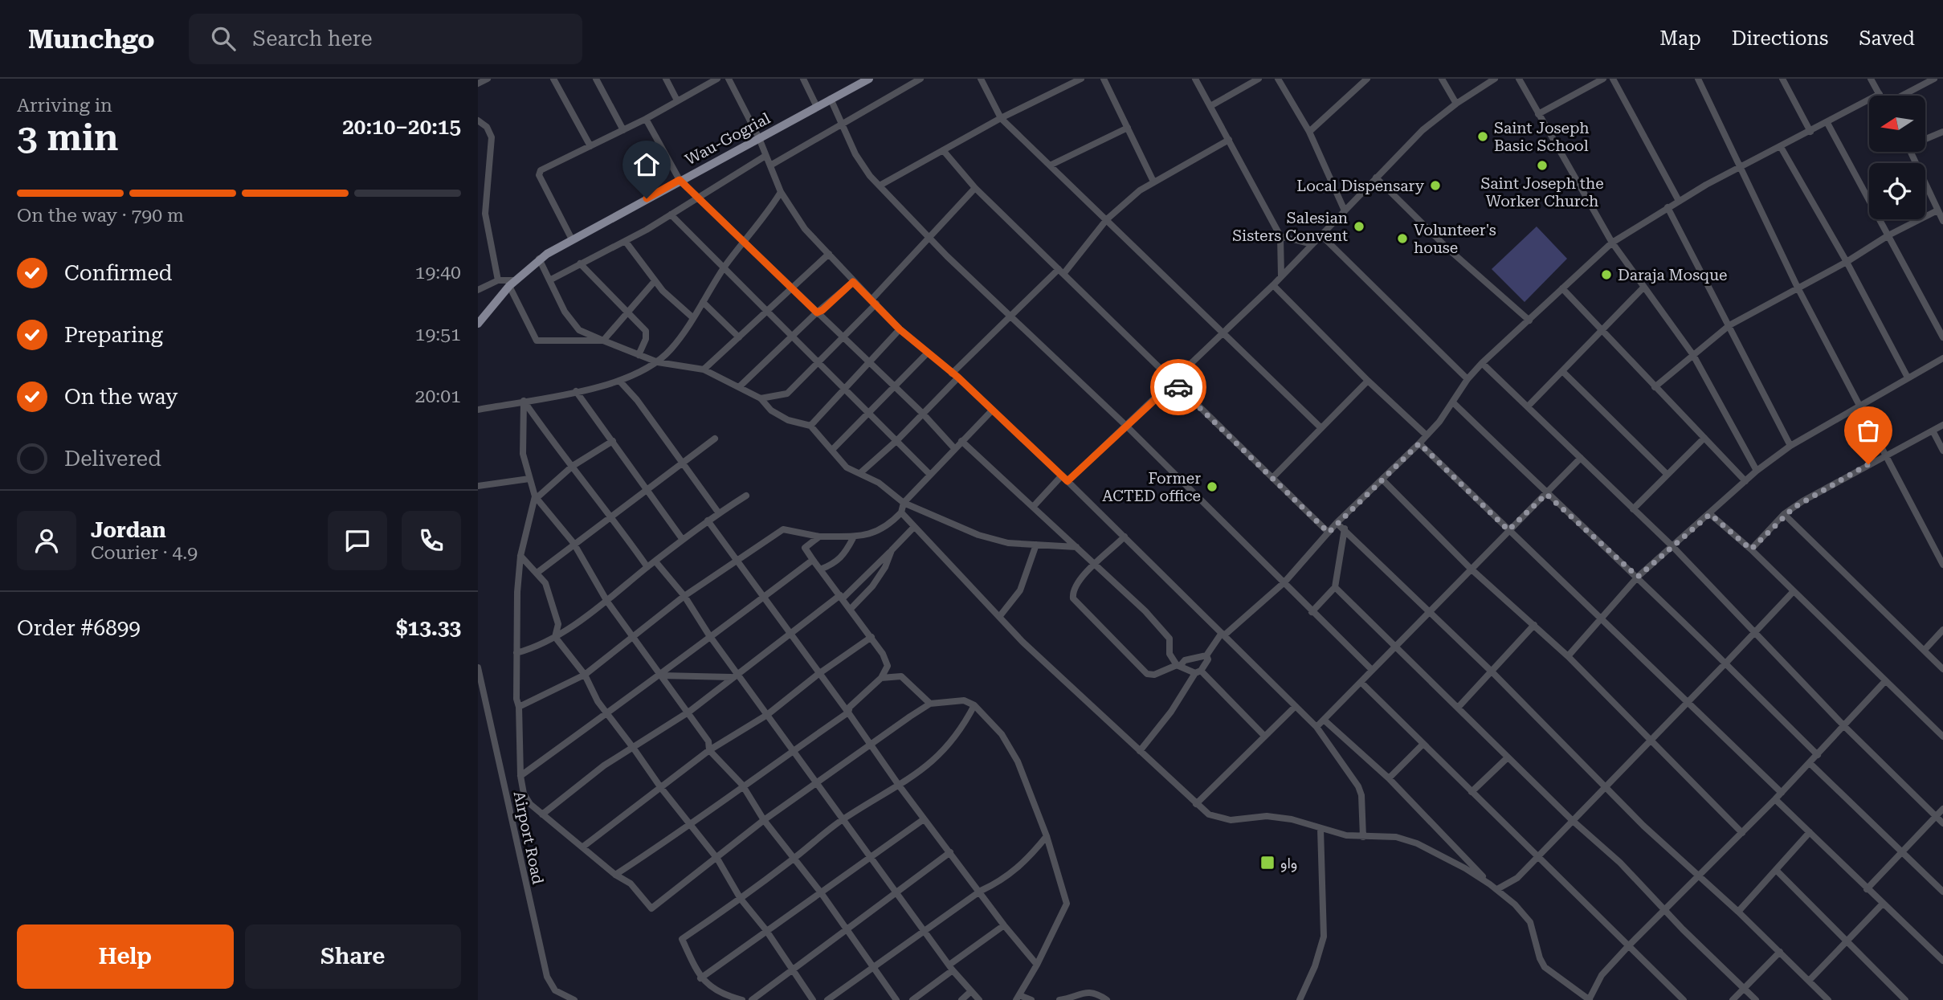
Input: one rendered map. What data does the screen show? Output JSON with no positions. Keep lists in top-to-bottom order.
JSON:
{
  "streets": {
    "main road": ["Wau-Gogrial"],
    "street": ["Airport Road"]
  },
  "places": {
    "other": [
      "Saint Joseph Basic School",
      "Saint Joseph the Worker Church",
      "Local Dispensary",
      "Salesian Sisters Convent",
      "Volunteer's house",
      "Daraja Mosque",
      "Former ACTED office"
    ],
    "transit": ["واو"]
  },
  "north": "left",
  "page": {
    "header": "Munchgo",
    "search": "Search here",
    "nav": ["Map", "Directions", "Saved"],
    "heading": ["3 min", "Arriving in", "20:10–20:15"],
    "panel": [
      "Jordan",
      "Courier · 4.9",
      "Order #6899",
      "$13.33"
    ],
    "bar": "On the way · 790 m",
    "list": [
      ["Confirmed", "19:40"],
      ["Preparing", "19:51"],
      ["On the way", "20:01"],
      "Delivered"
    ],
    "buttons": ["Help", "Share"]
  }
}
